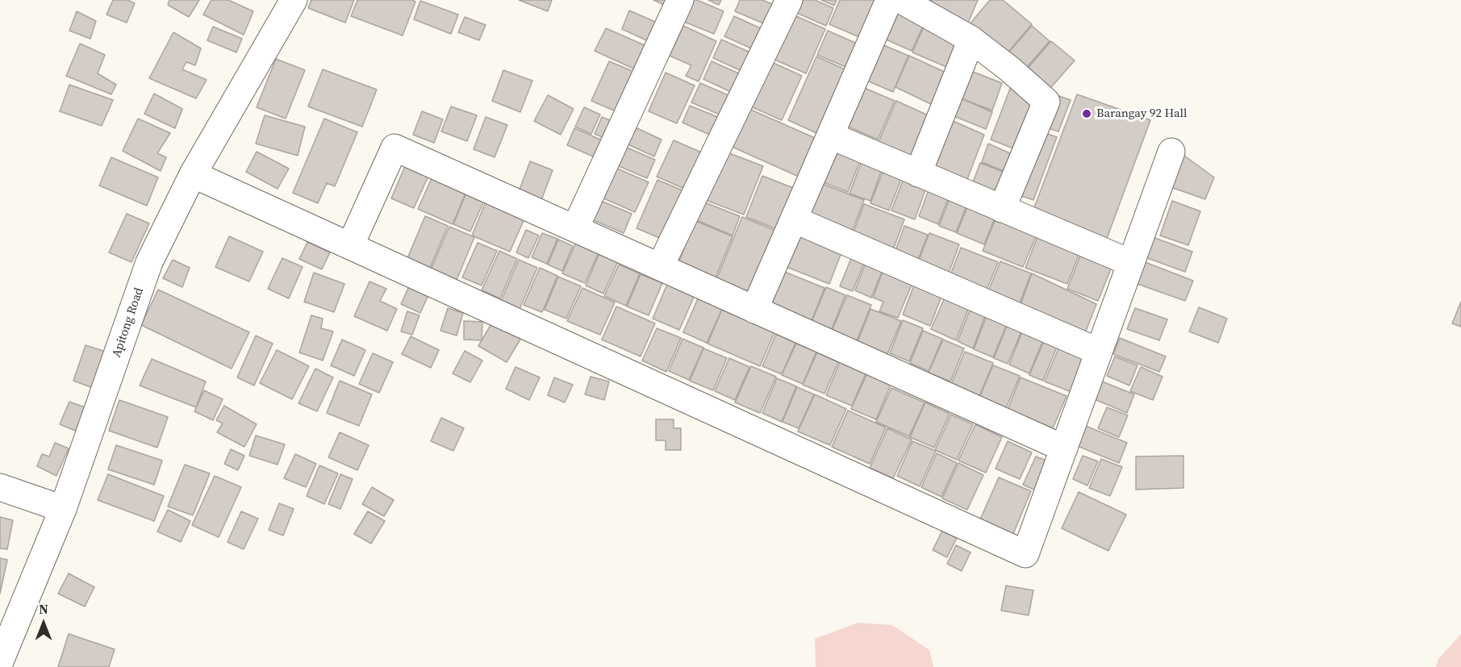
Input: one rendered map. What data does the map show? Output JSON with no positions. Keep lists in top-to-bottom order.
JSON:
{
  "streets": {
    "street": ["Apitong Road"]
  },
  "places": ["Barangay 92 Hall"],
  "north": "top"
}
